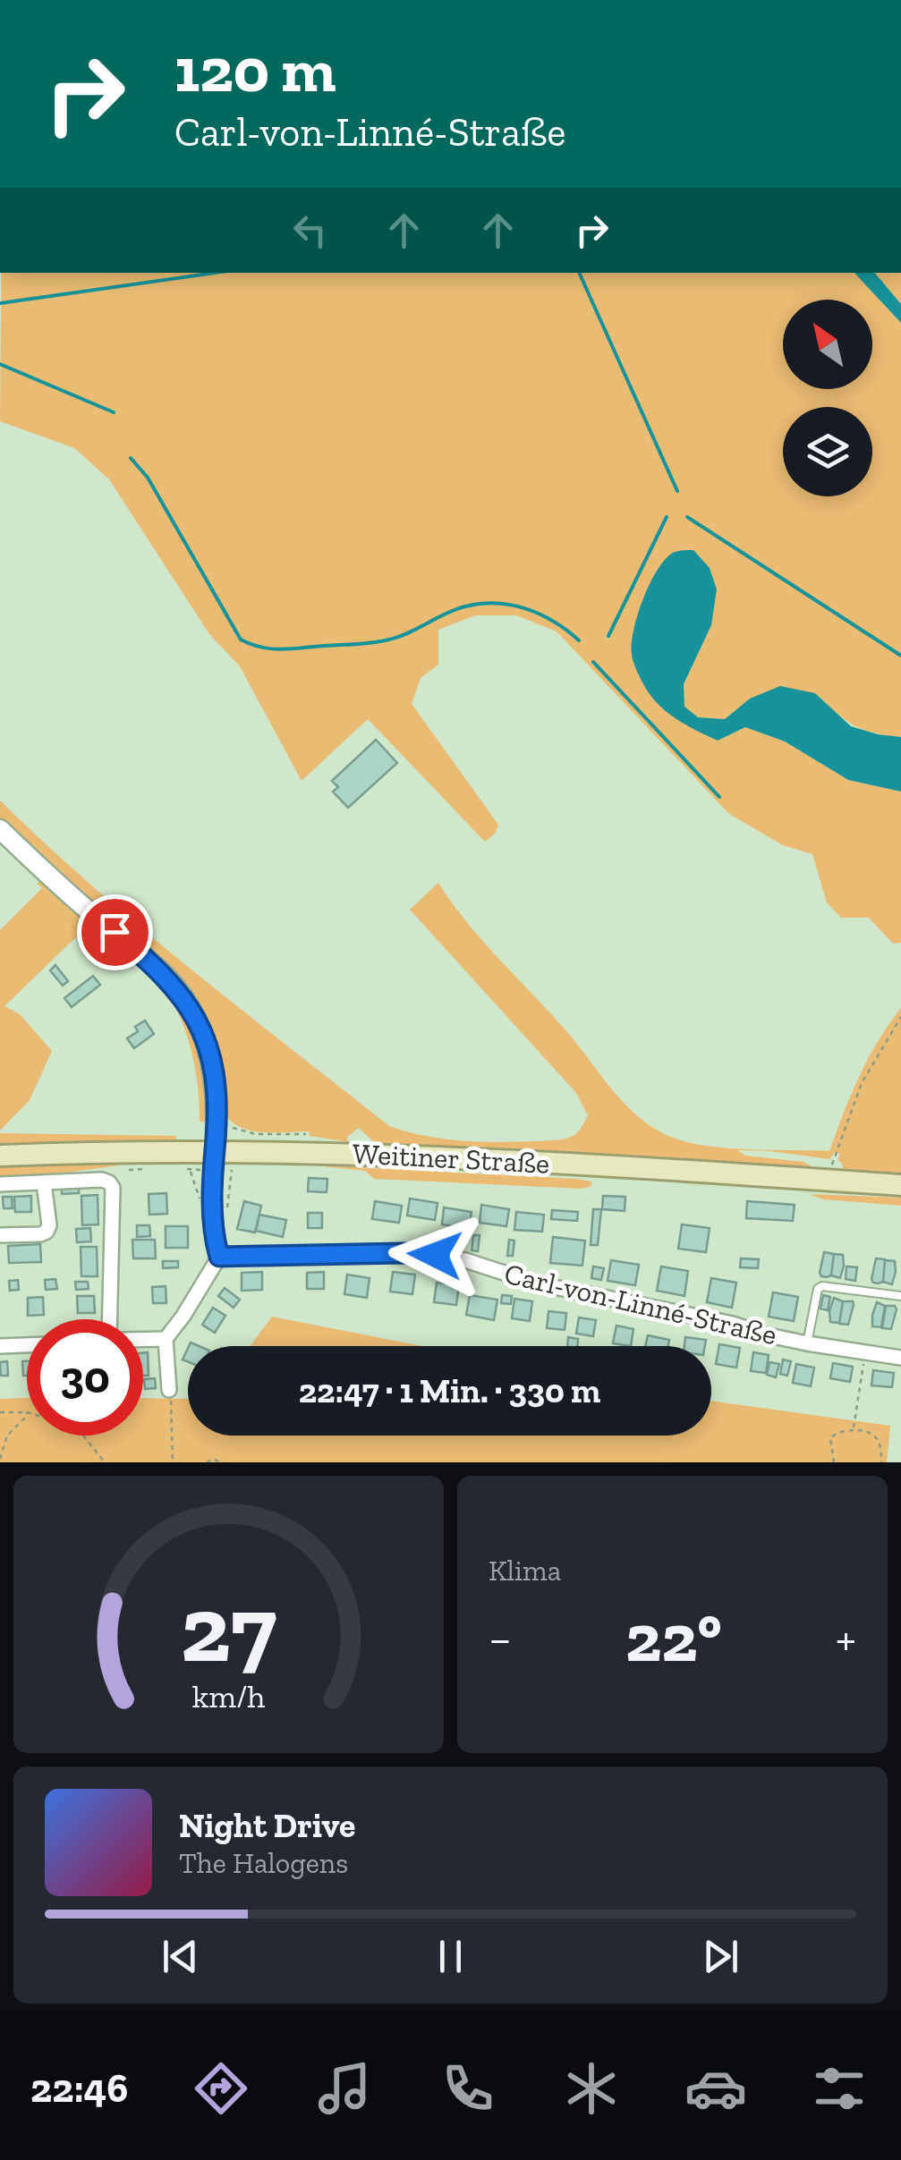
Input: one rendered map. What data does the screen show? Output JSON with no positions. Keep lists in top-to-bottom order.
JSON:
{
  "streets": {
    "main road": ["Weitiner Straße"],
    "street": ["Carl-von-Linné-Straße"]
  },
  "north": "top left",
  "page": {
    "turn": ["120 m", "Carl-von-Linné-Straße"],
    "limit": "30",
    "trip": "22:47 · 1 Min. · 330 m",
    "tile": "Klima",
    "heat": ["−", "22°", "+"],
    "song": ["Night Drive", "The Halogens"],
    "tabs": "22:46",
    "gauge": ["27", "km/h"]
  }
}
